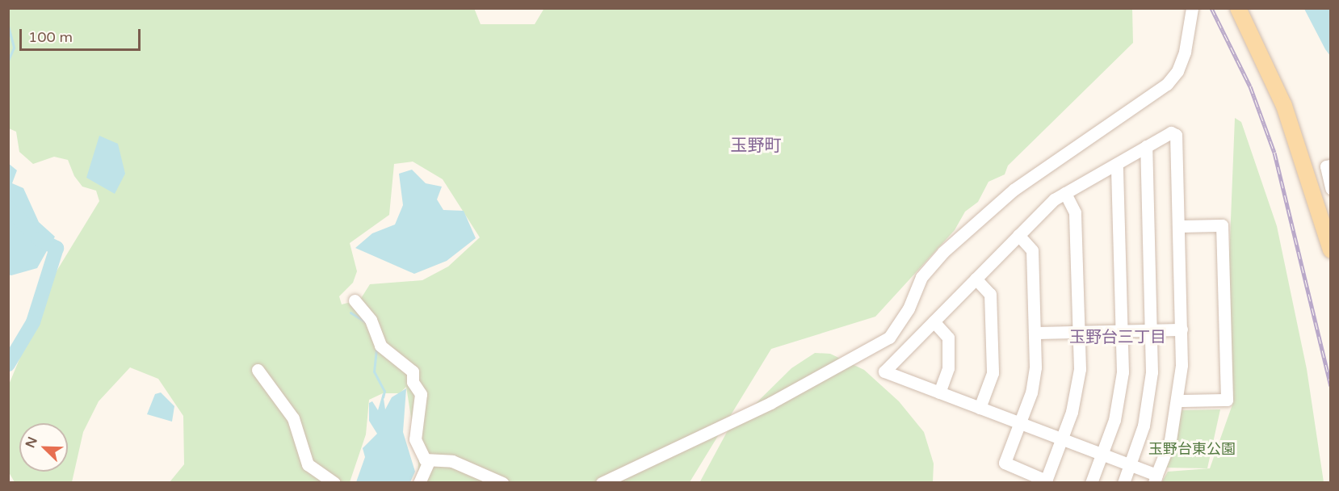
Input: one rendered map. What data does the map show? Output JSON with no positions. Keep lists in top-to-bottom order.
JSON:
{
  "districts": ["玉野町", "玉野台三丁目"],
  "parks": ["玉野台東公園"],
  "scale_bar": "100 m",
  "north": "top left"
}
